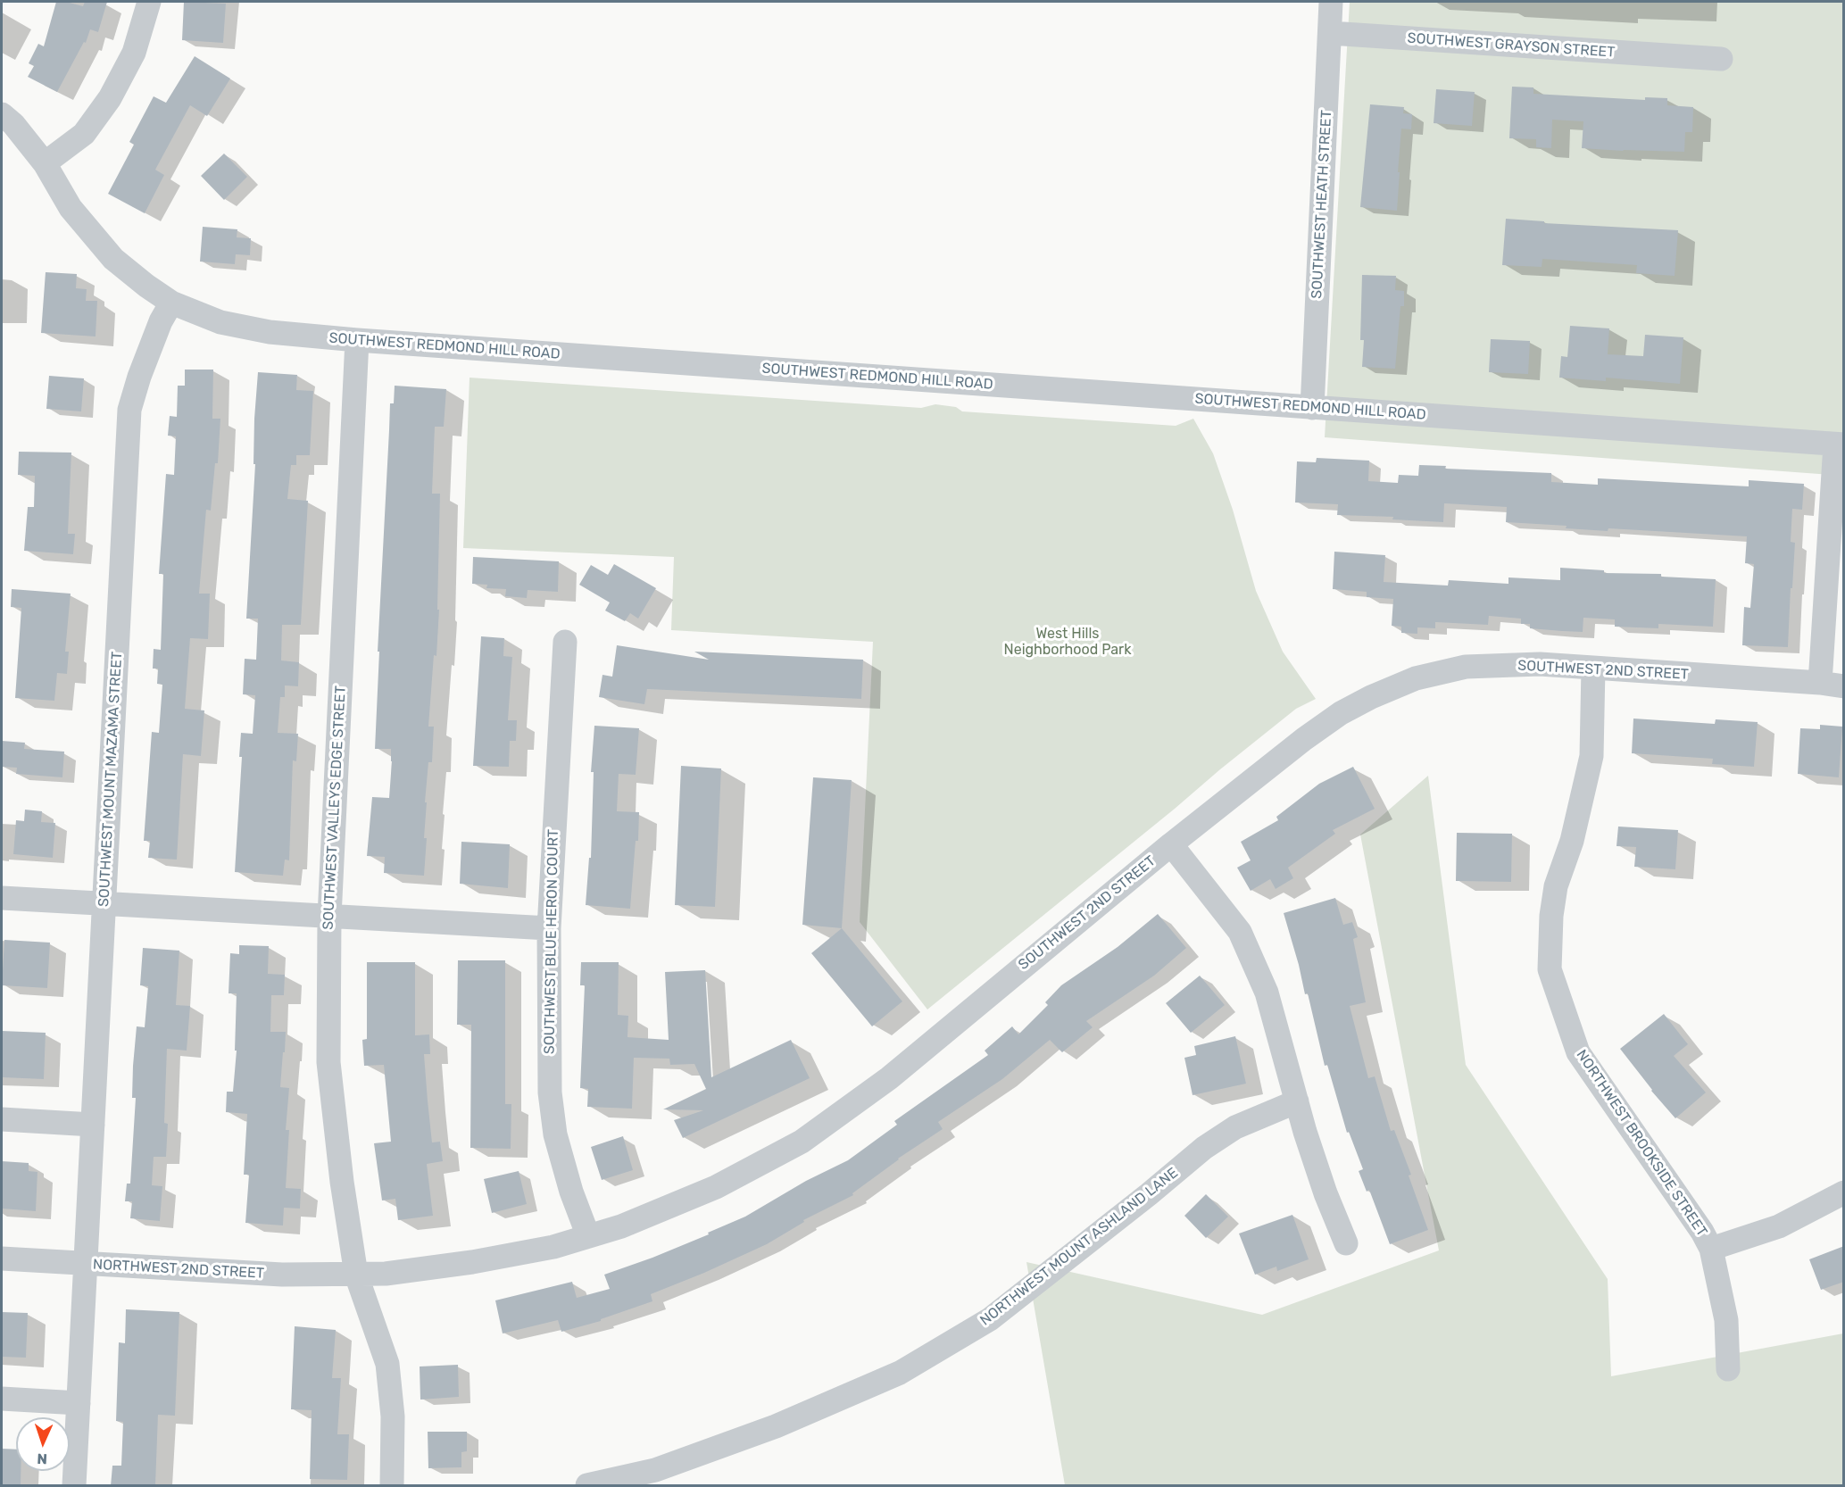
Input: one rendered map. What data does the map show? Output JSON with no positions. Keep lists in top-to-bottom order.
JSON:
{
  "streets": {
    "street": [
      "SOUTHWEST GRAYSON STREET",
      "SOUTHWEST HEATH STREET",
      "SOUTHWEST REDMOND HILL ROAD",
      "SOUTHWEST 2ND STREET",
      "SOUTHWEST MOUNT MAZAMA STREET",
      "SOUTHWEST VALLEYS EDGE STREET",
      "SOUTHWEST BLUE HERON COURT",
      "NORTHWEST BROOKSIDE STREET",
      "NORTHWEST MOUNT ASHLAND LANE",
      "NORTHWEST 2ND STREET"
    ]
  },
  "crossings": [
    ["SOUTHWEST GRAYSON STREET", "SOUTHWEST HEATH STREET"],
    ["SOUTHWEST HEATH STREET", "SOUTHWEST REDMOND HILL ROAD"],
    ["SOUTHWEST REDMOND HILL ROAD", "SOUTHWEST MOUNT MAZAMA STREET"],
    ["SOUTHWEST REDMOND HILL ROAD", "SOUTHWEST VALLEYS EDGE STREET"],
    ["SOUTHWEST 2ND STREET", "SOUTHWEST VALLEYS EDGE STREET"],
    ["SOUTHWEST 2ND STREET", "SOUTHWEST BLUE HERON COURT"],
    ["SOUTHWEST 2ND STREET", "NORTHWEST BROOKSIDE STREET"],
    ["SOUTHWEST 2ND STREET", "NORTHWEST 2ND STREET"],
    ["SOUTHWEST MOUNT MAZAMA STREET", "NORTHWEST 2ND STREET"],
    ["SOUTHWEST VALLEYS EDGE STREET", "NORTHWEST 2ND STREET"]
  ],
  "parks": ["West Hills Neighborhood Park"],
  "north": "bottom"
}
